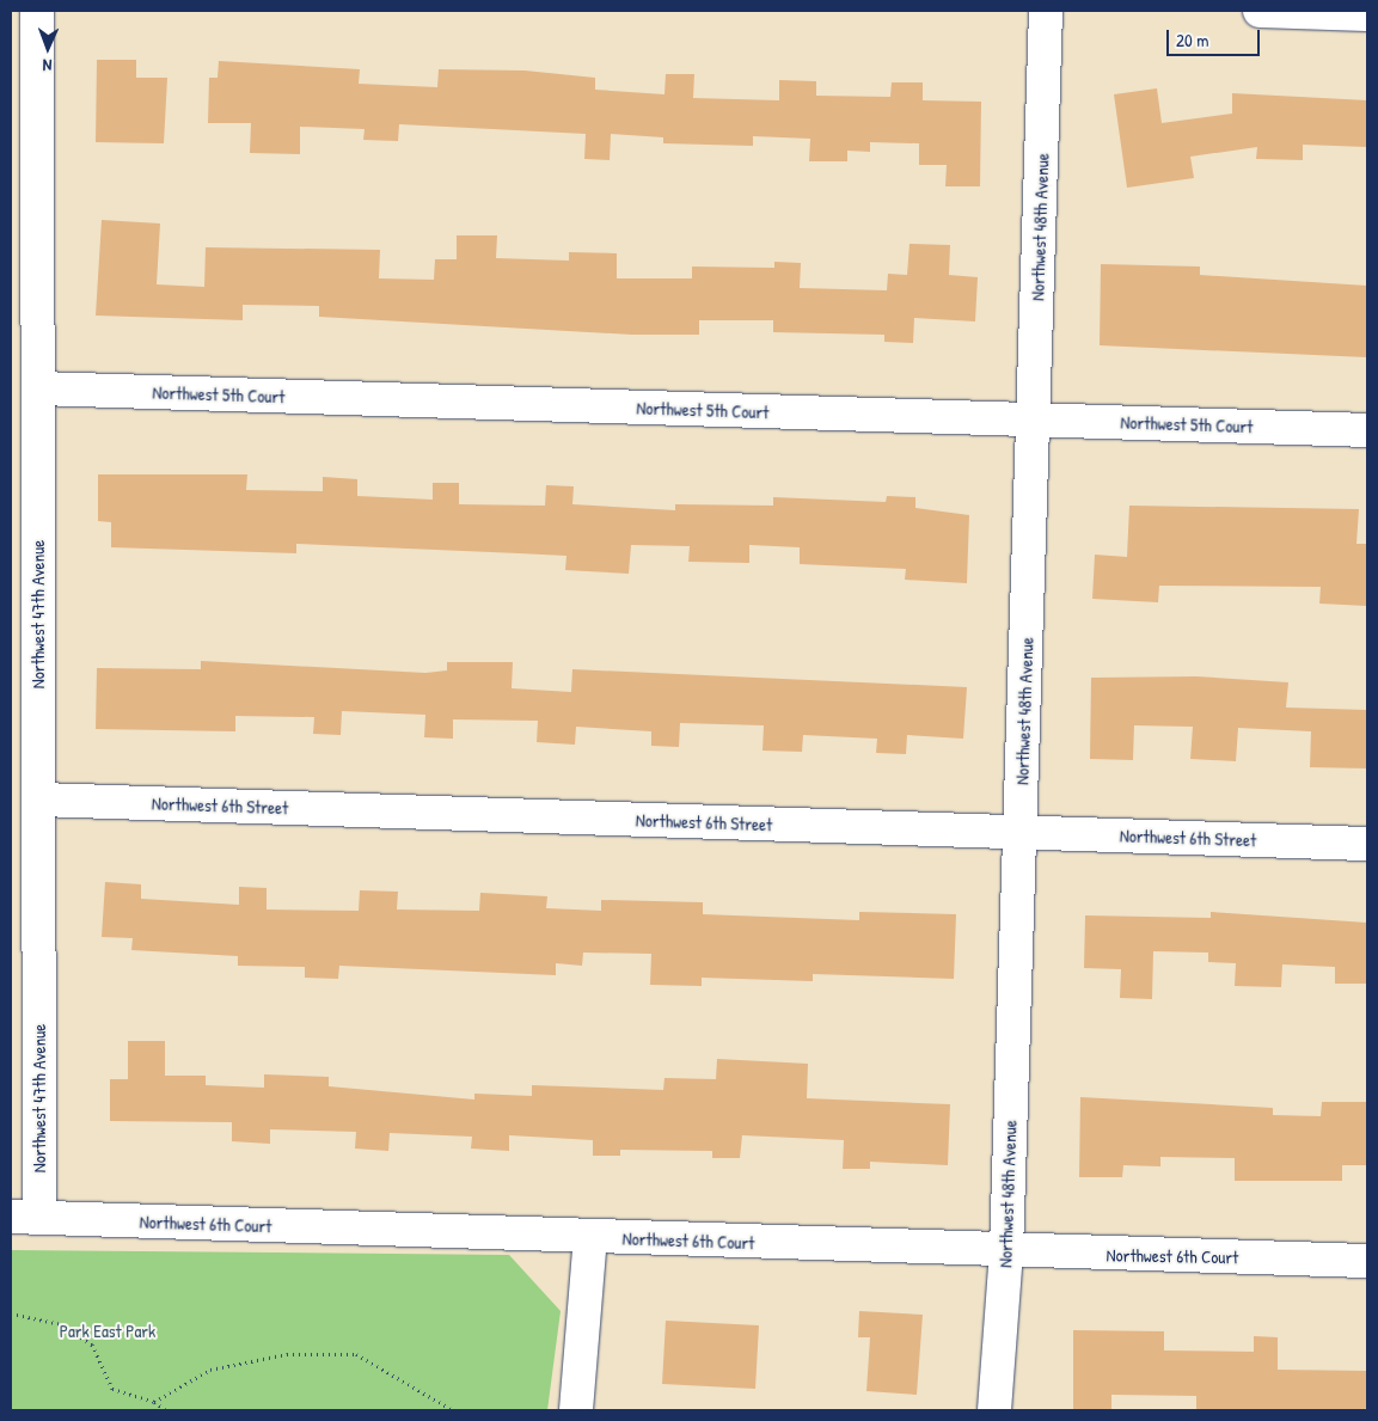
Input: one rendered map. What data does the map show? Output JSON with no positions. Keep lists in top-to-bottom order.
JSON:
{
  "streets": {
    "street": [
      "Northwest 48th Avenue",
      "Northwest 5th Court",
      "Northwest 47th Avenue",
      "Northwest 6th Street",
      "Northwest 6th Court"
    ]
  },
  "crossings": [
    ["Northwest 48th Avenue", "Northwest 5th Court"],
    ["Northwest 48th Avenue", "Northwest 6th Street"],
    ["Northwest 48th Avenue", "Northwest 6th Court"],
    ["Northwest 5th Court", "Northwest 47th Avenue"],
    ["Northwest 47th Avenue", "Northwest 6th Street"],
    ["Northwest 47th Avenue", "Northwest 6th Court"]
  ],
  "parks": ["Park East Park"],
  "scale_bar": "20 m",
  "north": "bottom"
}
